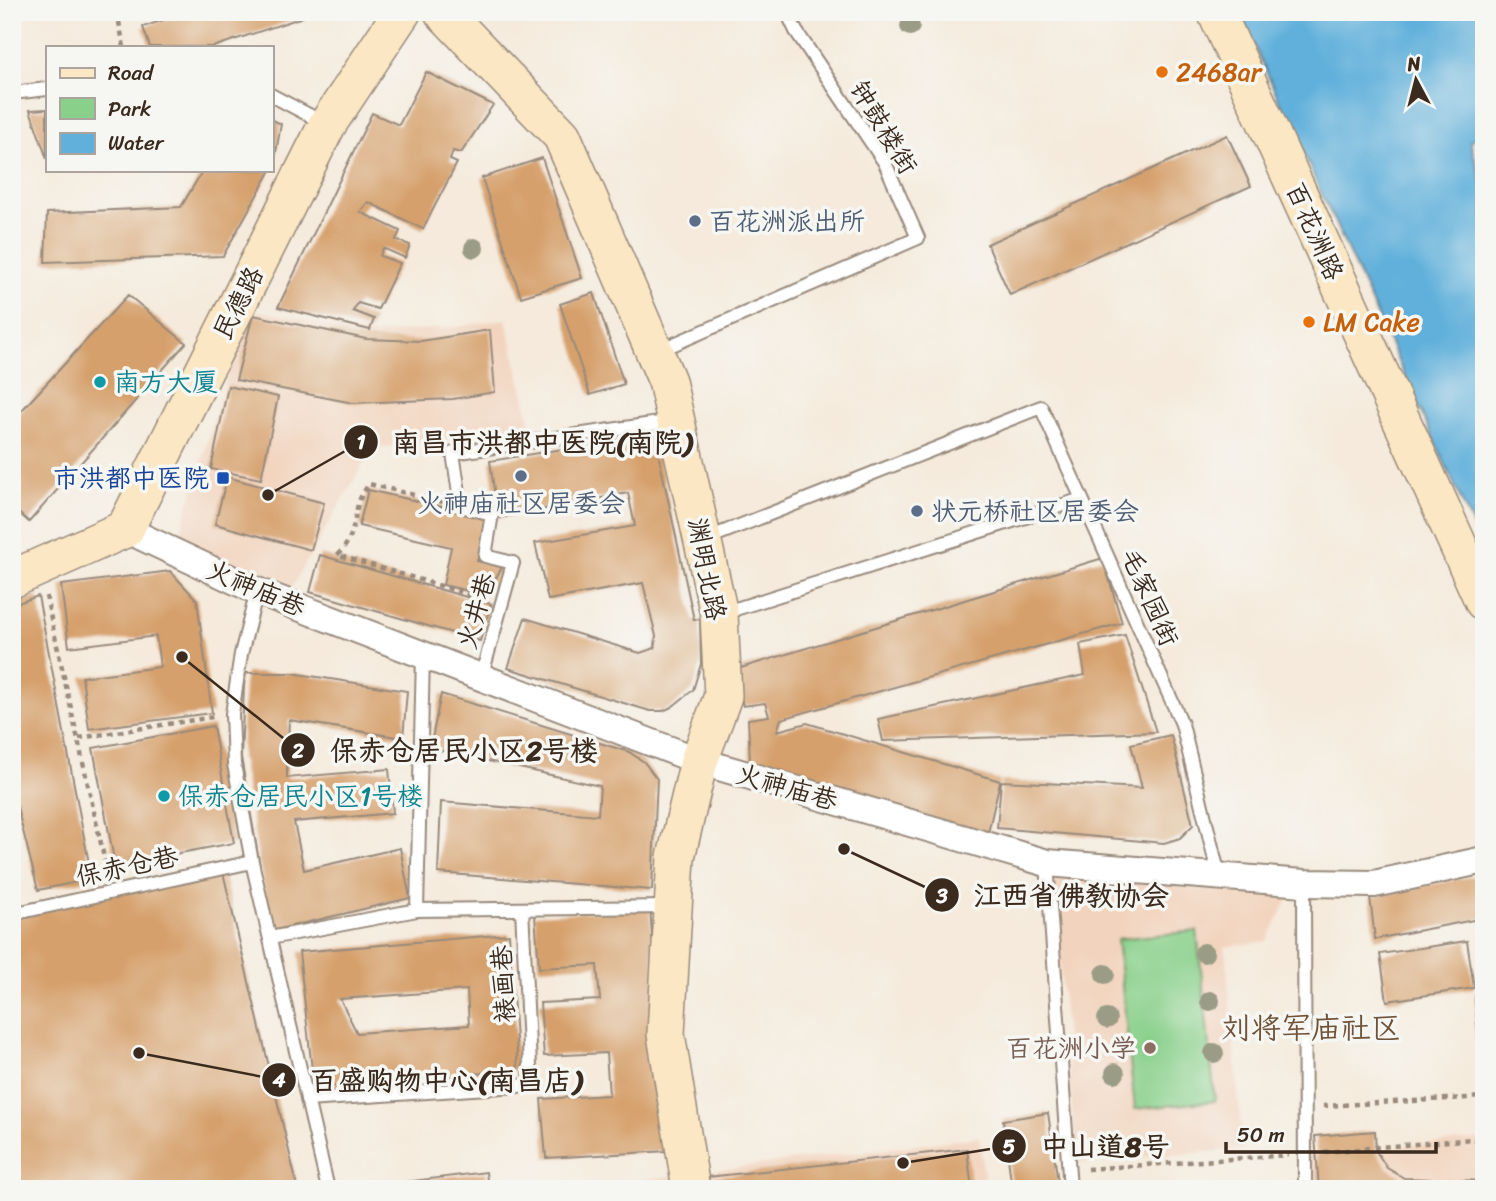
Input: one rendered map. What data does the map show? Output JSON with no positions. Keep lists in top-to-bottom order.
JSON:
{
  "streets": {
    "street": [
      "百花洲路",
      "民德路",
      "渊明北路",
      "火神庙巷"
    ],
    "lane": [
      "钟鼓楼街",
      "毛家园街",
      "火井巷",
      "保赤仓巷",
      "裱画巷"
    ]
  },
  "crossings": [
    ["钟鼓楼街", "渊明北路"],
    ["民德路", "火神庙巷"],
    ["渊明北路", "火神庙巷"],
    ["渊明北路", "毛家园街"],
    ["火神庙巷", "毛家园街"],
    ["火神庙巷", "火井巷"]
  ],
  "districts": ["刘将军庙社区"],
  "places": {
    "other": [
      "2468ar",
      "百花洲派出所",
      "LM Cake",
      "南方大厦",
      "火神庙社区居委会",
      "南昌市洪都中医院(南院)",
      "状元桥社区居委会",
      "保赤仓居民小区2号楼",
      "保赤仓居民小区1号楼",
      "江西省佛教协会",
      "百花洲小学",
      "百盛购物中心(南昌店)",
      "中山道8号"
    ],
    "transit": ["市洪都中医院"]
  },
  "legend": ["Road", "Park", "Water"],
  "scale_bar": "50 m",
  "north": "top"
}
